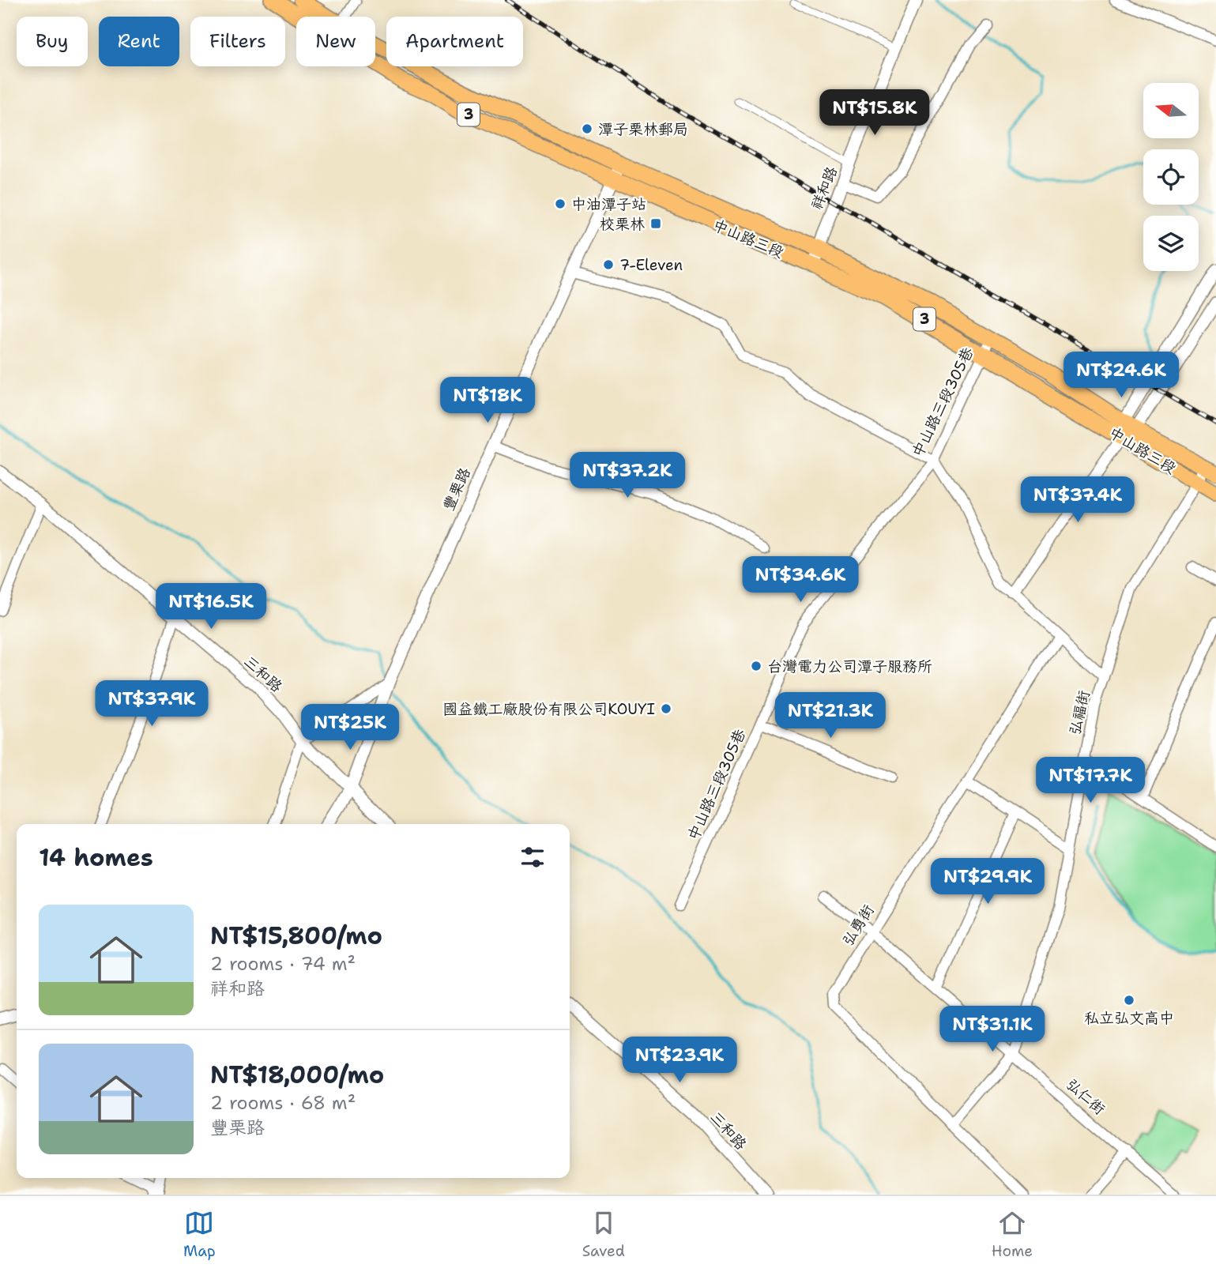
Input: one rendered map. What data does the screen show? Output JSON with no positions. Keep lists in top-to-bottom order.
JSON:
{
  "streets": {
    "main road": ["3", "中山路三段"],
    "street": [
      "祥和路",
      "中山路三段305巷",
      "豐栗路",
      "三和路",
      "弘福街",
      "弘勇街",
      "弘仁街"
    ]
  },
  "crossings": [
    ["祥和路", "中山路三段"],
    ["中山路三段", "中山路三段305巷"],
    ["中山路三段", "豐栗路"],
    ["中山路三段", "弘福街"],
    ["豐栗路", "三和路"],
    ["弘福街", "弘勇街"],
    ["弘福街", "弘仁街"],
    ["弘勇街", "弘仁街"]
  ],
  "places": {
    "other": [
      "潭子栗林郵局",
      "中油潭子站",
      "7-Eleven",
      "台灣電力公司潭子服務所",
      "國益鐵工廠股份有限公司KOUYI",
      "私立弘文高中"
    ],
    "transit": ["校栗林"]
  },
  "north": "left",
  "page": {
    "chip": [
      "Buy",
      "Rent",
      "Filters",
      "New",
      "Apartment"
    ],
    "price": [
      "NT$15.8K",
      "NT$24.6K",
      "NT$18K",
      "NT$37.2K",
      "NT$37.4K",
      "NT$34.6K",
      "NT$16.5K",
      "NT$37.9K",
      "NT$21.3K",
      "NT$25K",
      "NT$17.7K",
      "NT$29.9K",
      "NT$31.1K",
      "NT$23.9K"
    ],
    "heading": "14 homes",
    "list": [
      {
        "name": "NT$15,800/mo",
        "note": "2 rooms · 74 m² · 祥和路"
      },
      {
        "name": "NT$18,000/mo",
        "note": "2 rooms · 68 m² · 豐栗路"
      }
    ],
    "tabs": ["Map", "Saved", "Home"]
  }
}
